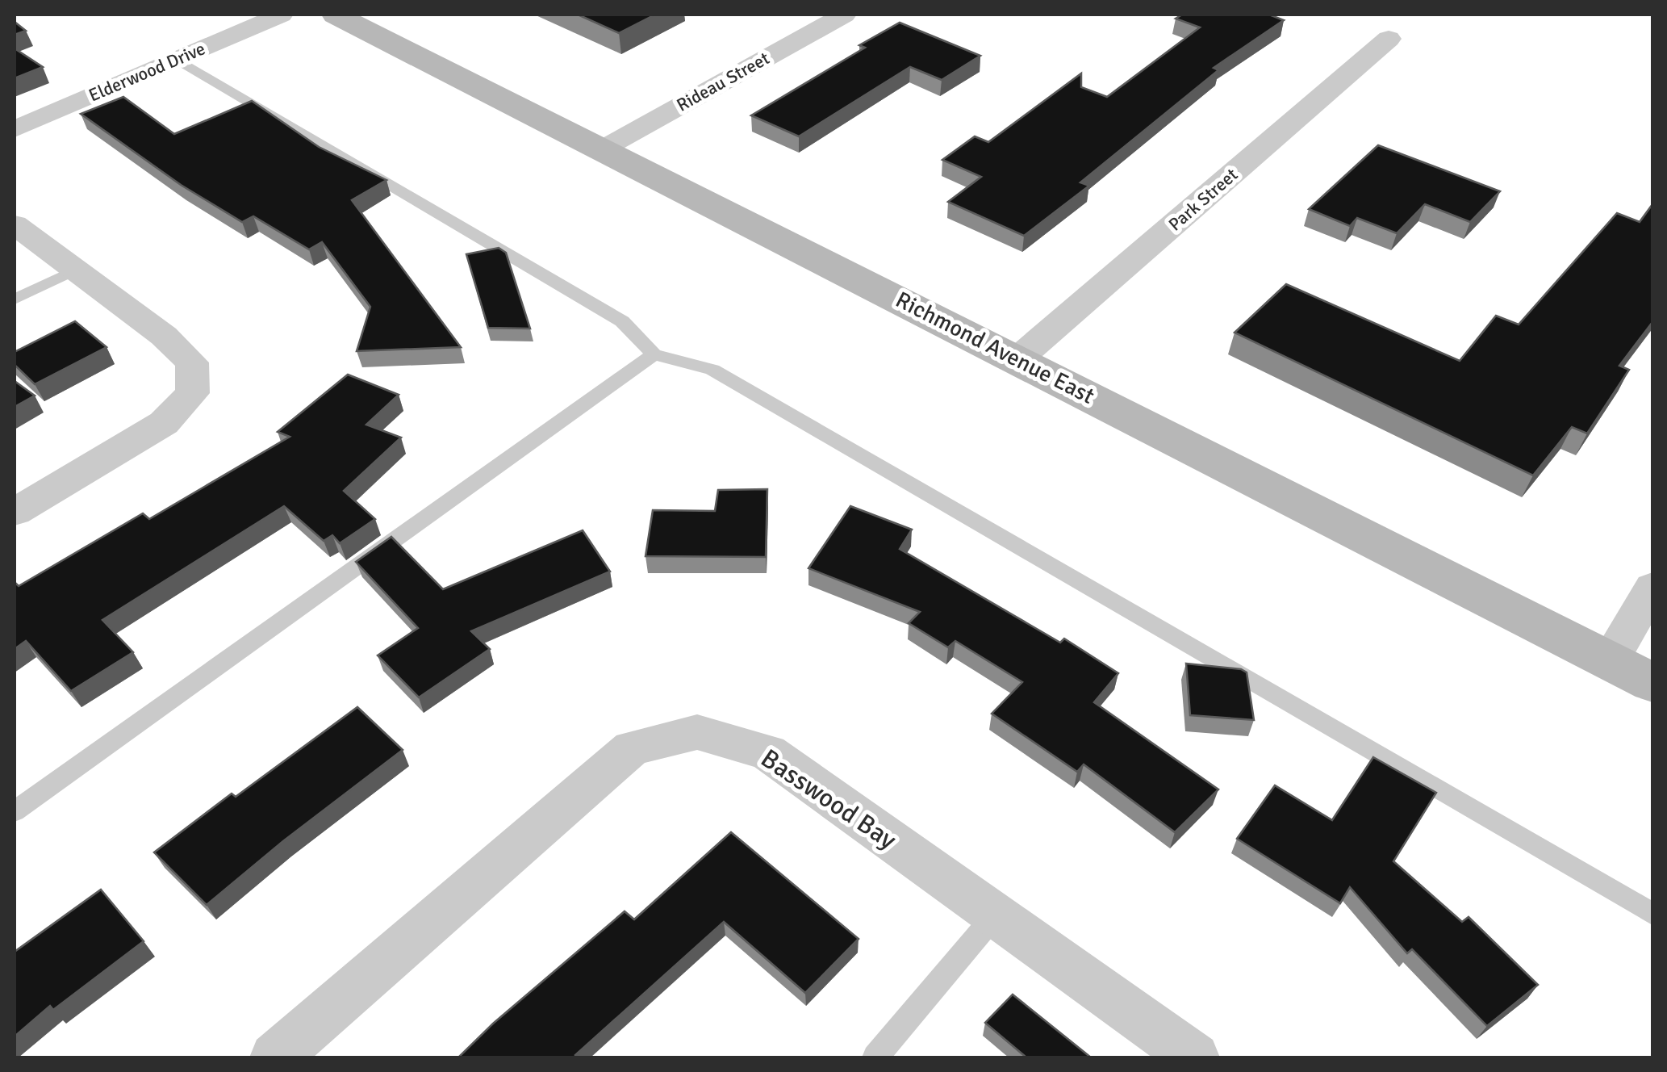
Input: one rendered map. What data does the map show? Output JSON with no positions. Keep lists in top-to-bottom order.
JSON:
{
  "streets": {
    "main road": ["Richmond Avenue East"],
    "street": [
      "Elderwood Drive",
      "Rideau Street",
      "Park Street",
      "Basswood Bay"
    ]
  },
  "crossings": [
    ["Rideau Street", "Richmond Avenue East"],
    ["Park Street", "Richmond Avenue East"]
  ]
}
